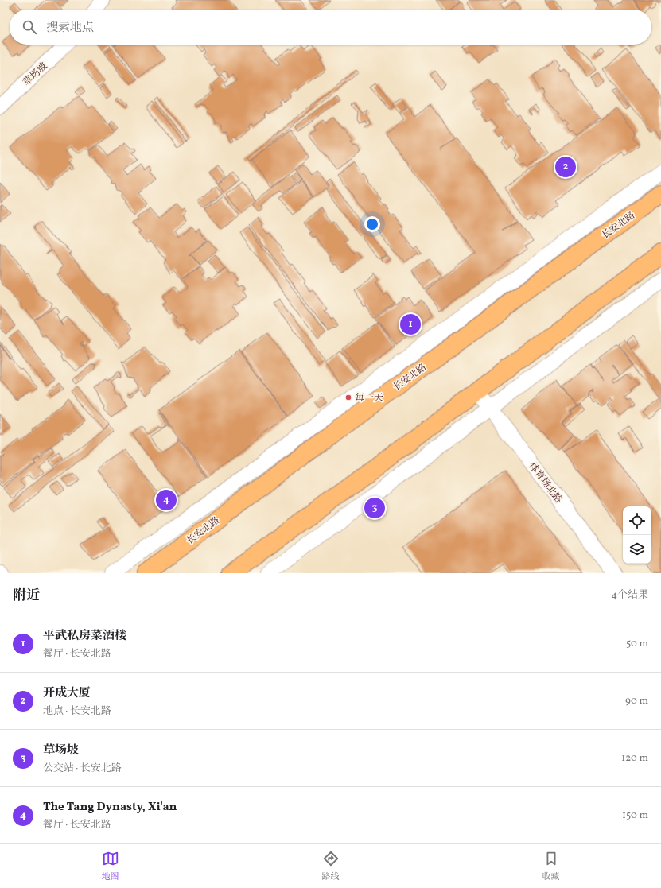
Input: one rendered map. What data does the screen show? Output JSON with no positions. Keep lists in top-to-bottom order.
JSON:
{
  "streets": {
    "main road": ["长安北路"],
    "street": ["草场坡", "体育场北路"]
  },
  "places": ["每一天"],
  "page": {
    "search": "搜索地点",
    "pins": [
      "2",
      "1",
      "4",
      "3"
    ],
    "heading": ["附近", "4个结果"],
    "list": [
      {
        "mark": "1",
        "name": "平武私房菜酒楼",
        "note": "餐厅 · 长安北路",
        "value": "50 m"
      },
      {
        "mark": "2",
        "name": "开成大厦",
        "note": "地点 · 长安北路",
        "value": "90 m"
      },
      {
        "mark": "3",
        "name": "草场坡",
        "note": "公交站 · 长安北路",
        "value": "120 m"
      },
      {
        "mark": "4",
        "name": "The Tang Dynasty, Xi'an",
        "note": "餐厅 · 长安北路",
        "value": "150 m"
      }
    ],
    "nav": ["地图", "路线", "收藏"]
  }
}
